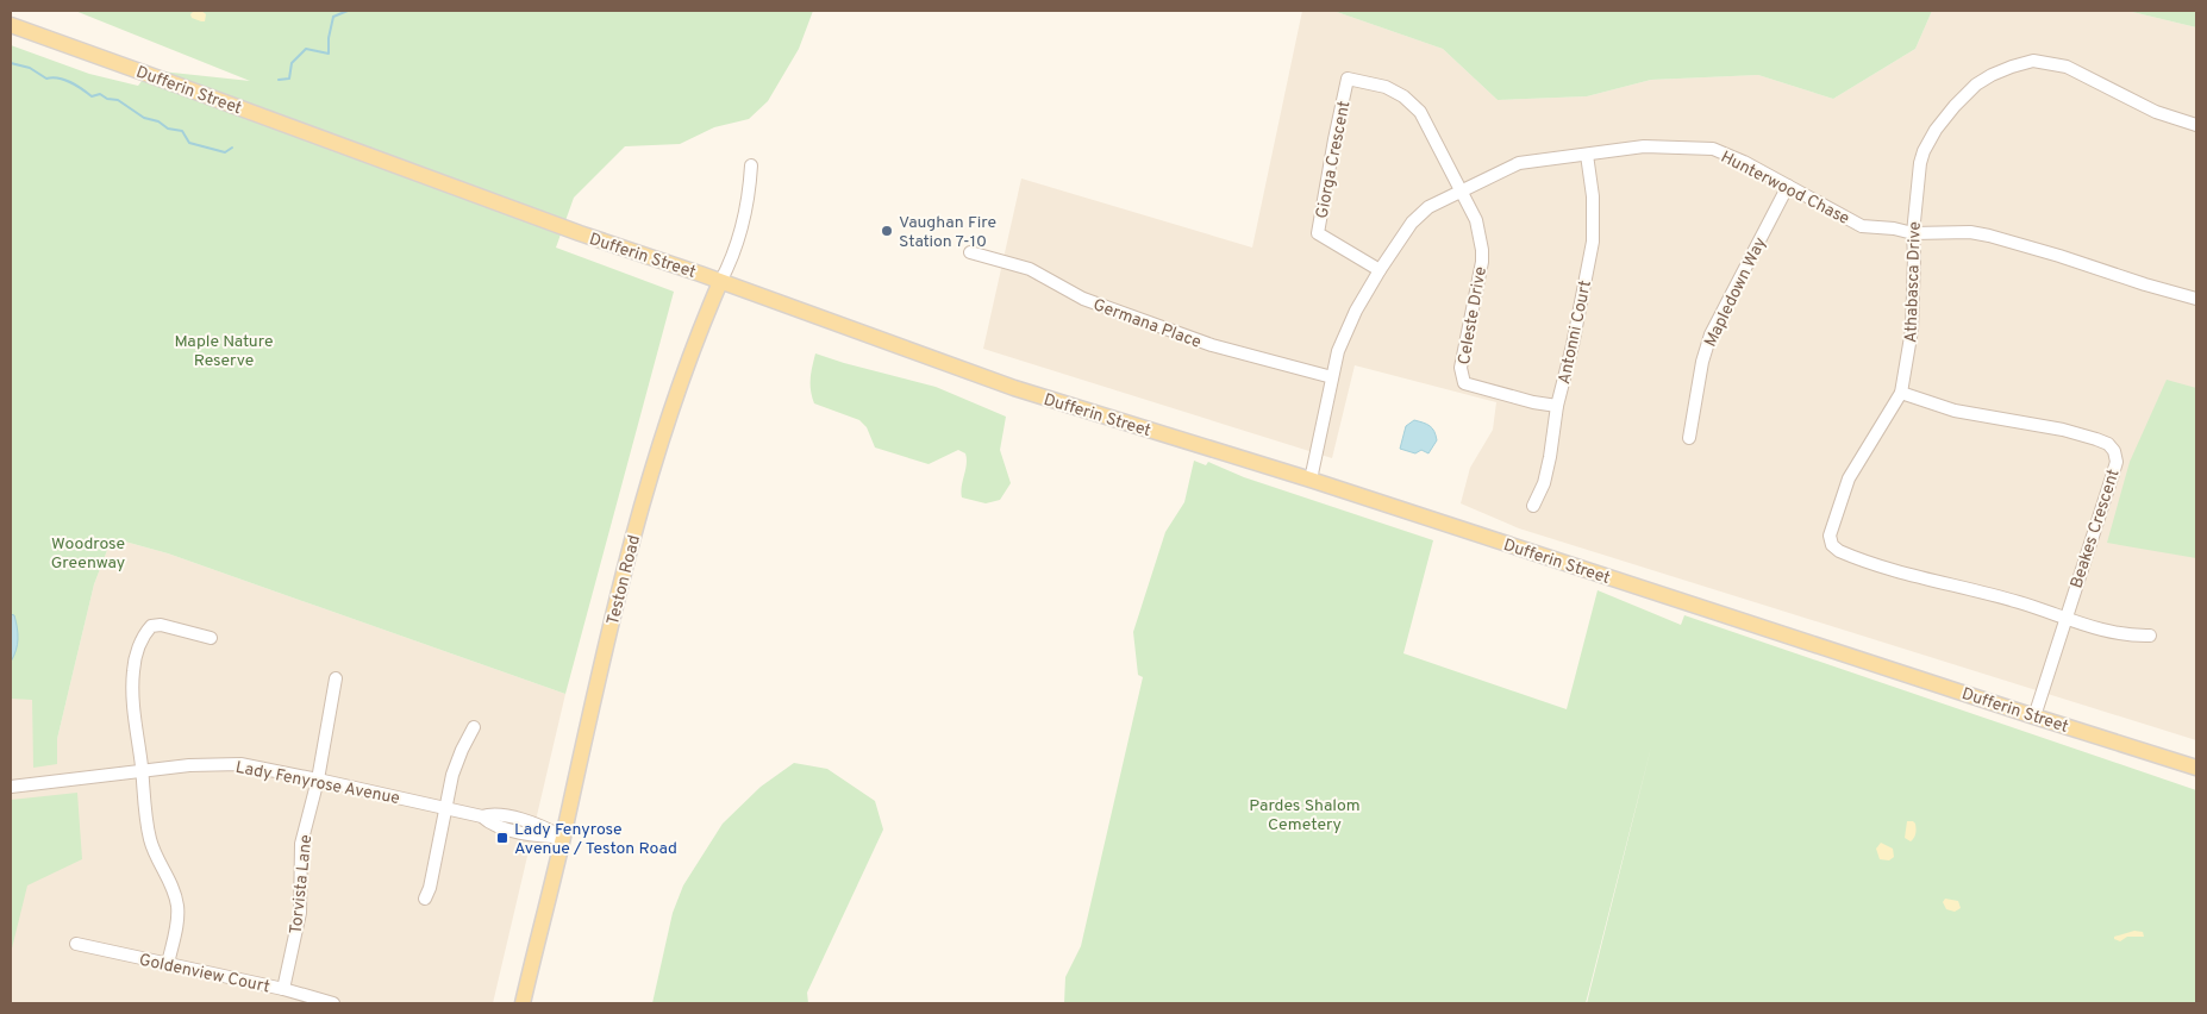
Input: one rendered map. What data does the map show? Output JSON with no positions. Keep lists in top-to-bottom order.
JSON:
{
  "streets": {
    "main road": ["Dufferin Street", "Teston Road"],
    "street": [
      "Giorga Crescent",
      "Hunterwood Chase",
      "Athabasca Drive",
      "Mapledown Way",
      "Celeste Drive",
      "Germana Place",
      "Antonni Court",
      "Beakes Crescent",
      "Lady Fenyrose Avenue",
      "Torvista Lane",
      "Goldenview Court"
    ]
  },
  "crossings": [
    ["Dufferin Street", "Hunterwood Chase"],
    ["Dufferin Street", "Beakes Crescent"],
    ["Dufferin Street", "Teston Road"],
    ["Giorga Crescent", "Hunterwood Chase"],
    ["Giorga Crescent", "Celeste Drive"],
    ["Hunterwood Chase", "Athabasca Drive"],
    ["Hunterwood Chase", "Mapledown Way"],
    ["Hunterwood Chase", "Celeste Drive"],
    ["Hunterwood Chase", "Germana Place"],
    ["Hunterwood Chase", "Antonni Court"],
    ["Athabasca Drive", "Beakes Crescent"],
    ["Celeste Drive", "Antonni Court"],
    ["Teston Road", "Lady Fenyrose Avenue"],
    ["Lady Fenyrose Avenue", "Torvista Lane"],
    ["Torvista Lane", "Goldenview Court"]
  ],
  "parks": ["Maple Nature Reserve", "Woodrose Greenway", "Pardes Shalom Cemetery"],
  "places": {
    "other": ["Vaughan Fire Station 7-10"],
    "transit": ["Lady Fenyrose Avenue / Teston Road"]
  }
}
